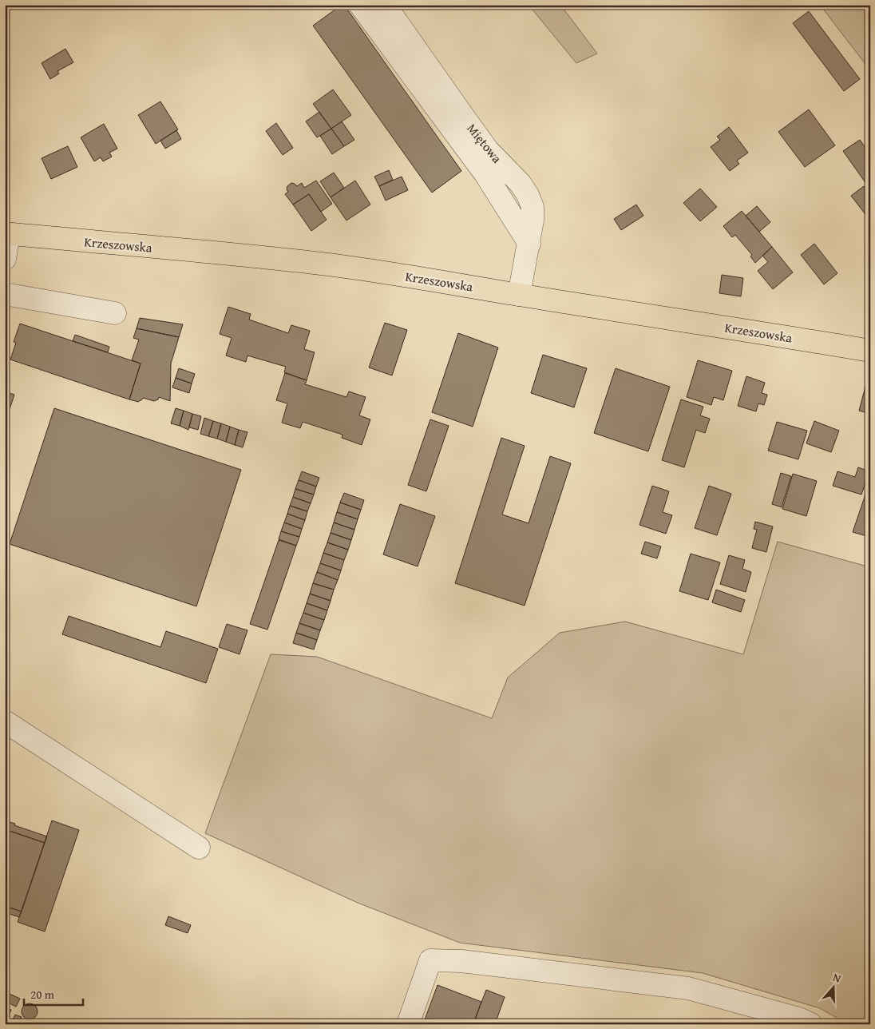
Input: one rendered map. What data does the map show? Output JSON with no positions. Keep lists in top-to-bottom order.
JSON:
{
  "streets": {
    "main road": ["Krzeszowska"],
    "street": ["Miętowa"]
  },
  "crossings": [
    ["Miętowa", "Krzeszowska"]
  ],
  "scale_bar": "20 m",
  "north": "top"
}
